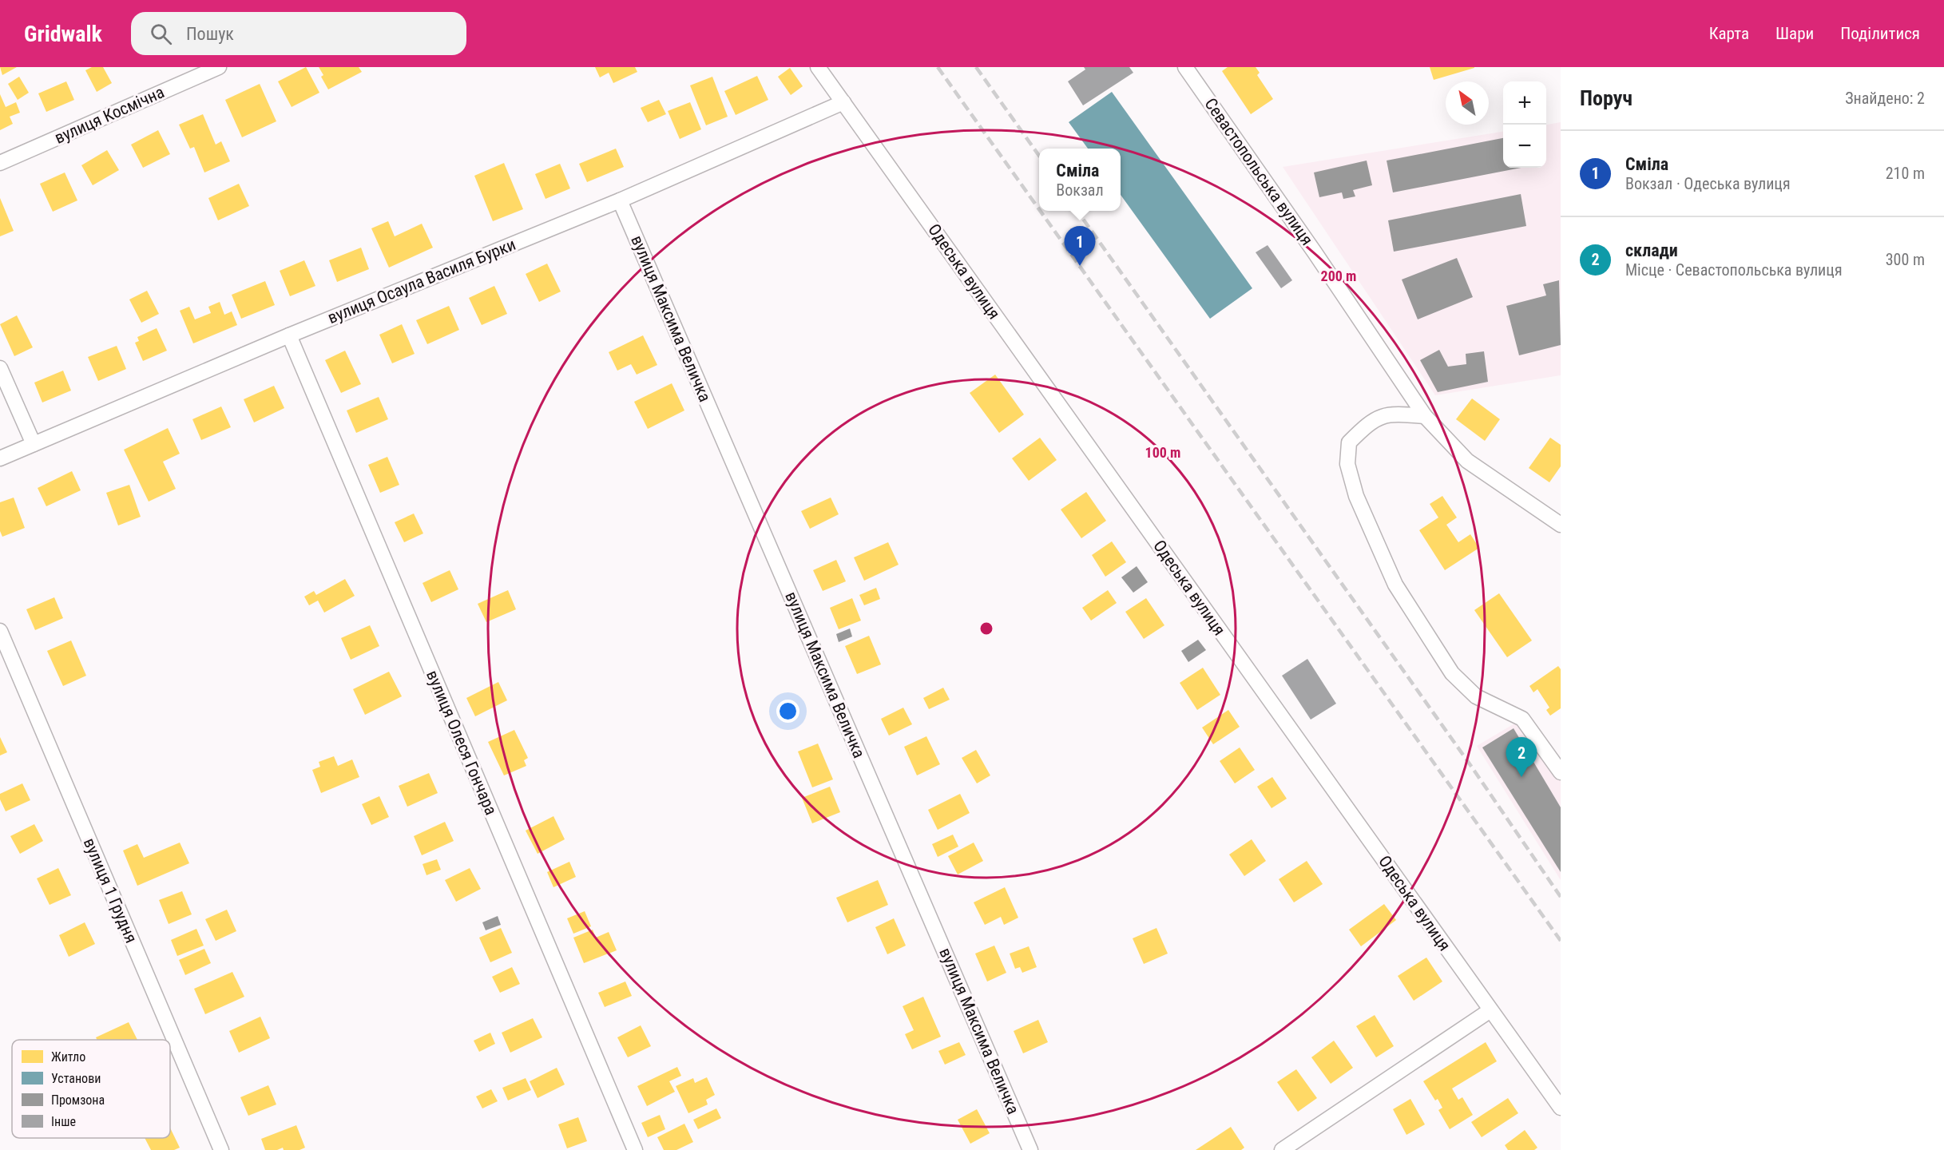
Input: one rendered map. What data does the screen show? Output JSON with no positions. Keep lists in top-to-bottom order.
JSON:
{
  "streets": {
    "street": [
      "вулиця Космічна",
      "Севастопольська вулиця",
      "Одеська вулиця",
      "вулиця Осаула Василя Бурки",
      "вулиця Максима Величка",
      "вулиця Олеся Гончара",
      "вулиця 1 Грудня"
    ]
  },
  "crossings": [
    ["Одеська вулиця", "вулиця Осаула Василя Бурки"],
    ["вулиця Осаула Василя Бурки", "вулиця Максима Величка"],
    ["вулиця Осаула Василя Бурки", "вулиця Олеся Гончара"]
  ],
  "legend": [
    "Житло",
    "Установи",
    "Промзона",
    "Інше"
  ],
  "north": "top left",
  "page": {
    "header": "Gridwalk",
    "search": "Пошук",
    "nav": ["Карта", "Шари", "Поділитися"],
    "heading": ["Поруч", "Знайдено: 2"],
    "map_buttons": ["+", "−"],
    "list": [
      {
        "mark": "1",
        "name": "Сміла",
        "note": "Вокзал · Одеська вулиця",
        "value": "210 m"
      },
      {
        "mark": "2",
        "name": "склади",
        "note": "Місце · Севастопольська вулиця",
        "value": "300 m"
      }
    ],
    "popup": ["Сміла", "Вокзал"],
    "pins": ["1", "2"]
  },
  "rings": ["200 m", "100 m"]
}
